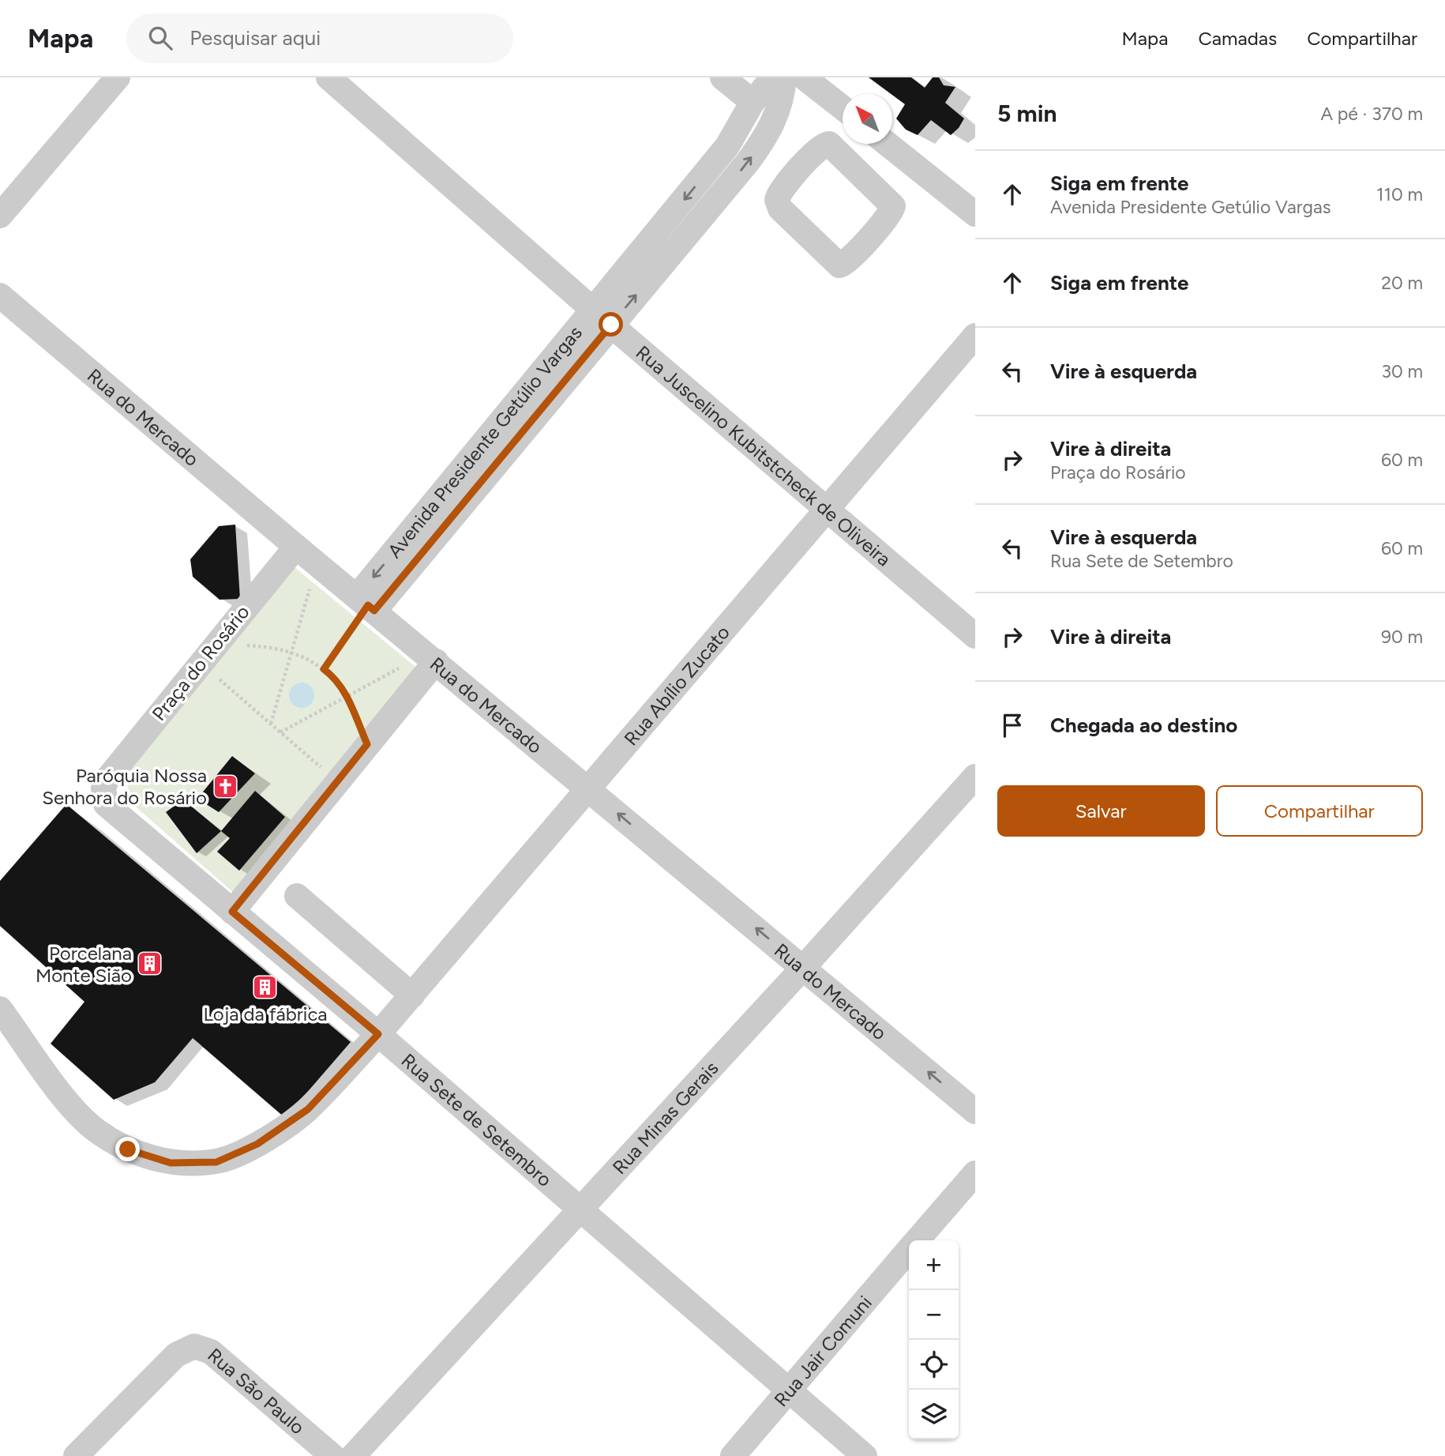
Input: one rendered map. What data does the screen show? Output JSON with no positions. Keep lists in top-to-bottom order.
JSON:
{
  "streets": {
    "street": [
      "Rua do Mercado",
      "Avenida Presidente Getúlio Vargas",
      "Rua Juscelino Kubitstcheck de Oliveira",
      "Praça do Rosário",
      "Rua Abílio Zucato",
      "Rua Minas Gerais",
      "Rua Sete de Setembro",
      "Rua Jair Comuni",
      "Rua São Paulo"
    ]
  },
  "crossings": [
    ["Rua do Mercado", "Avenida Presidente Getúlio Vargas"],
    ["Rua do Mercado", "Praça do Rosário"],
    ["Rua do Mercado", "Rua Abílio Zucato"],
    ["Rua do Mercado", "Rua Minas Gerais"],
    ["Avenida Presidente Getúlio Vargas", "Rua Juscelino Kubitstcheck de Oliveira"],
    ["Rua Juscelino Kubitstcheck de Oliveira", "Rua Abílio Zucato"],
    ["Praça do Rosário", "Rua Sete de Setembro"],
    ["Rua Abílio Zucato", "Rua Sete de Setembro"],
    ["Rua Minas Gerais", "Rua Sete de Setembro"],
    ["Rua Sete de Setembro", "Rua Jair Comuni"]
  ],
  "one_way": ["Rua do Mercado"],
  "places": {
    "church": ["Paróquia Nossa Senhora do Rosário"],
    "building": ["Porcelana Monte Sião", "Loja da fábrica"]
  },
  "north": "top left",
  "page": {
    "header": "Mapa",
    "search": "Pesquisar aqui",
    "nav": ["Mapa", "Camadas", "Compartilhar"],
    "heading": ["5 min", "A pé · 370 m"],
    "list": [
      ["Siga em frente", "Avenida Presidente Getúlio Vargas", "110 m"],
      ["Siga em frente", "20 m"],
      ["Vire à esquerda", "30 m"],
      ["Vire à direita", "Praça do Rosário", "60 m"],
      ["Vire à esquerda", "Rua Sete de Setembro", "60 m"],
      ["Vire à direita", "90 m"],
      "Chegada ao destino"
    ],
    "buttons": ["Salvar", "Compartilhar"],
    "map_buttons": ["+", "−"]
  }
}
